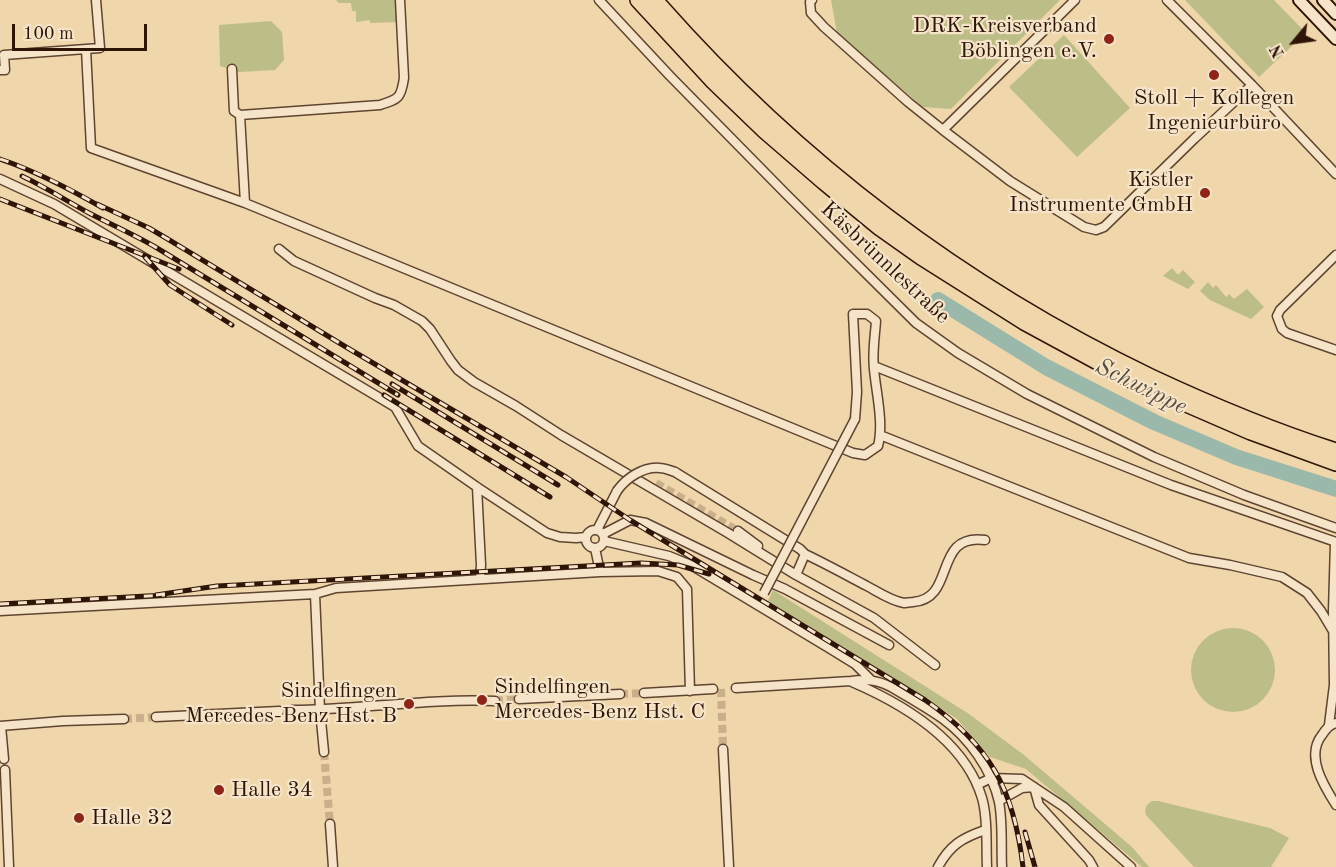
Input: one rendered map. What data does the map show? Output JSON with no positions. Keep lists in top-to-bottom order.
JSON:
{
  "streets": {
    "street": ["Käsbrünnlestraße"]
  },
  "water": ["Schwippe"],
  "places": [
    "DRK-Kreisverband Böblingen e.V.",
    "Stoll + Kollegen Ingenieurbüro",
    "Kistler Instrumente GmbH",
    "Sindelfingen Mercedes-Benz Hst. C",
    "Sindelfingen Mercedes-Benz Hst. B",
    "Halle 34",
    "Halle 32"
  ],
  "scale_bar": "100 m",
  "north": "bottom left"
}
